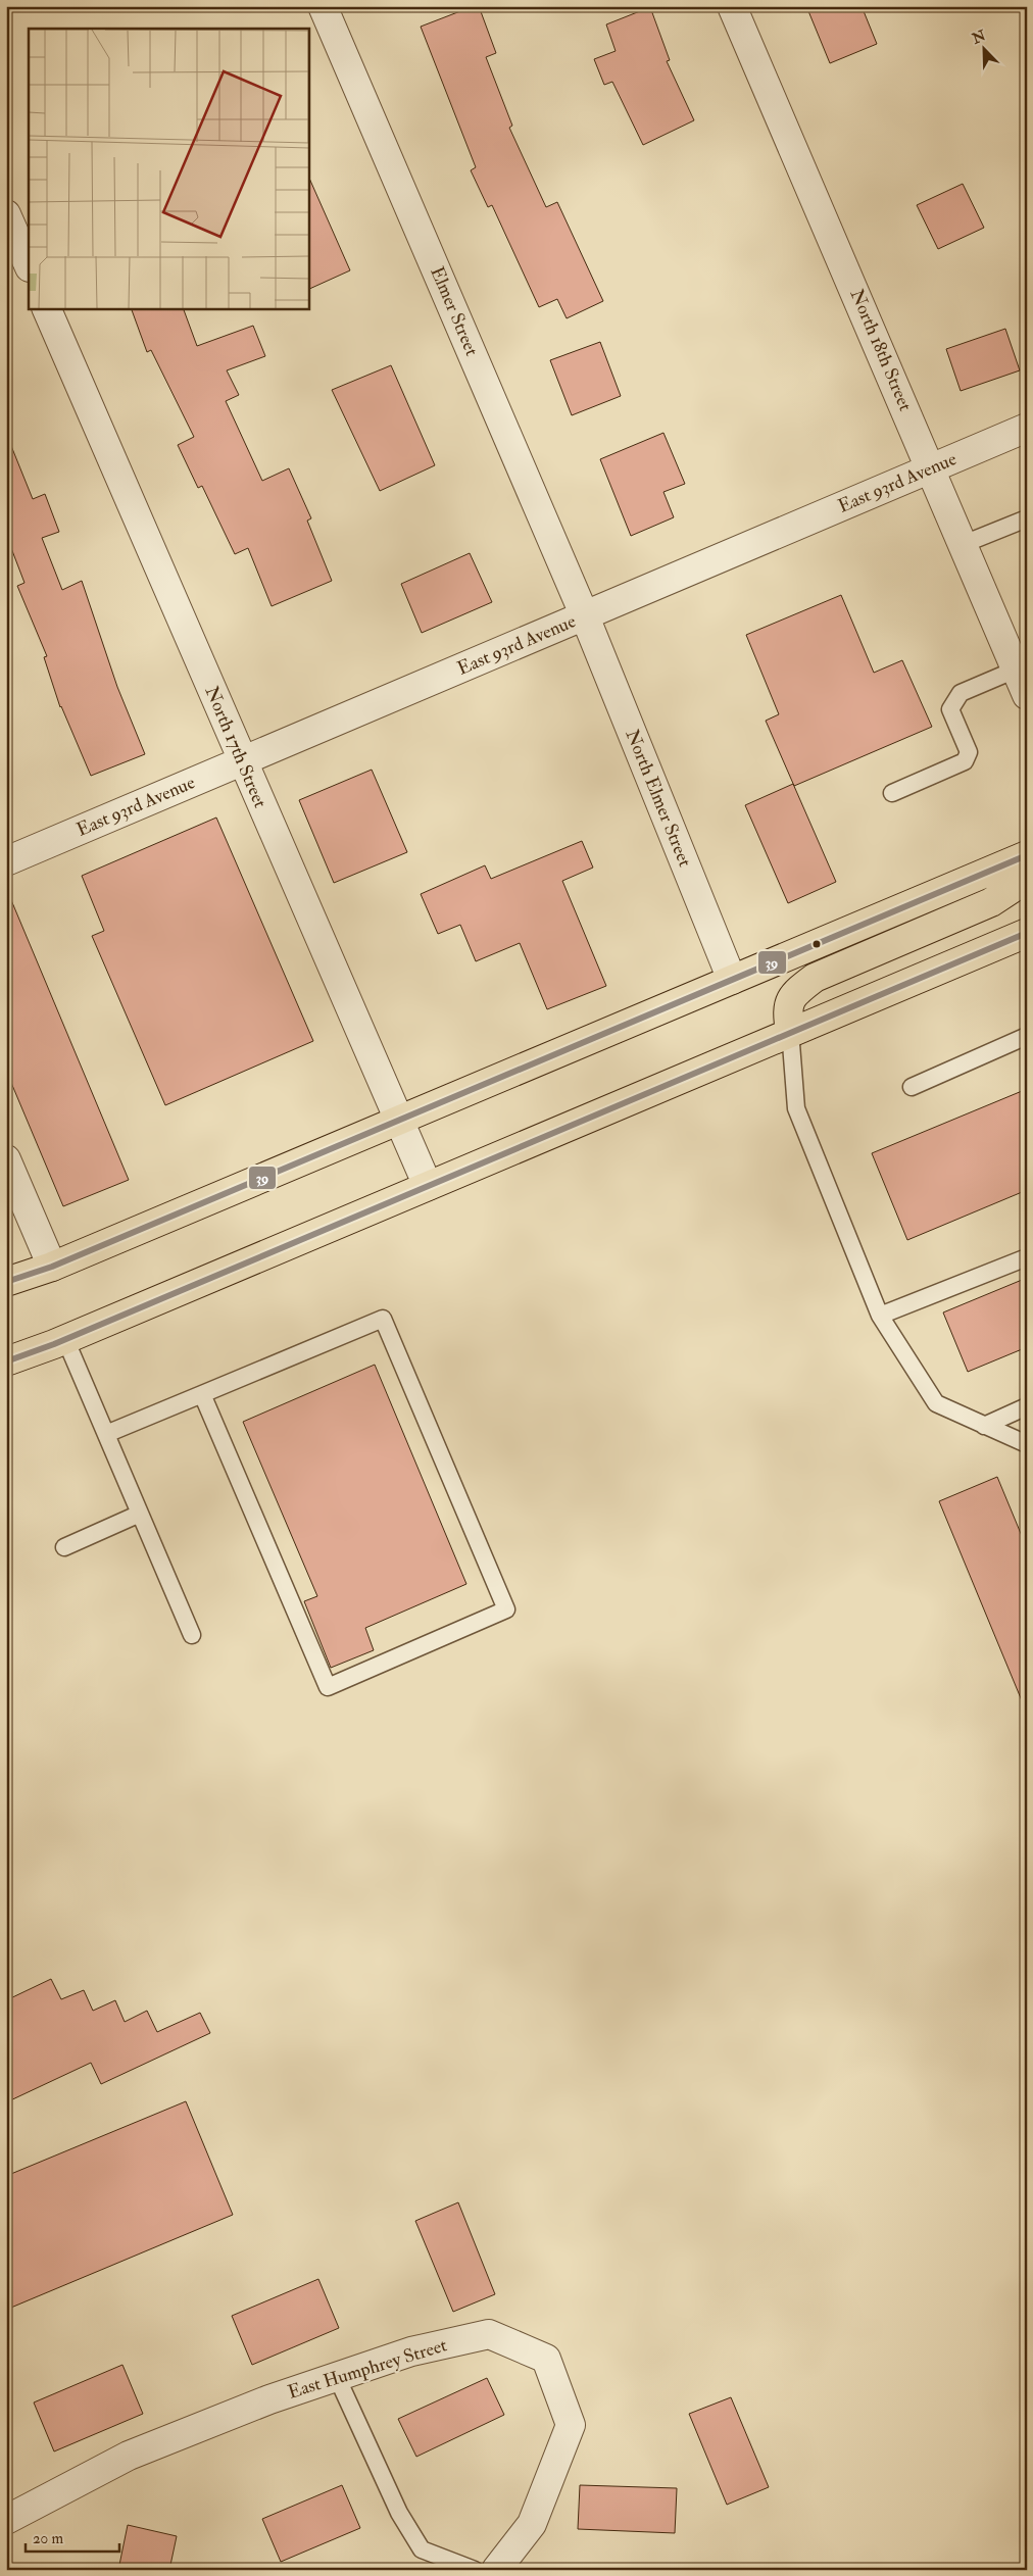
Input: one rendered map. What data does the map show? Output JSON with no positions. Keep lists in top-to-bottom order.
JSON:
{
  "streets": {
    "street": [
      "Elmer Street",
      "North 18th Street",
      "East 93rd Avenue",
      "North 17th Street",
      "North Elmer Street",
      "East Humphrey Street"
    ]
  },
  "crossings": [
    ["Elmer Street", "East 93rd Avenue"],
    ["Elmer Street", "North Elmer Street"],
    ["North 18th Street", "East 93rd Avenue"],
    ["East 93rd Avenue", "North 17th Street"],
    ["East 93rd Avenue", "North Elmer Street"]
  ],
  "lines": ["transit line 39"],
  "scale_bar": "20 m",
  "north": "top left"
}
